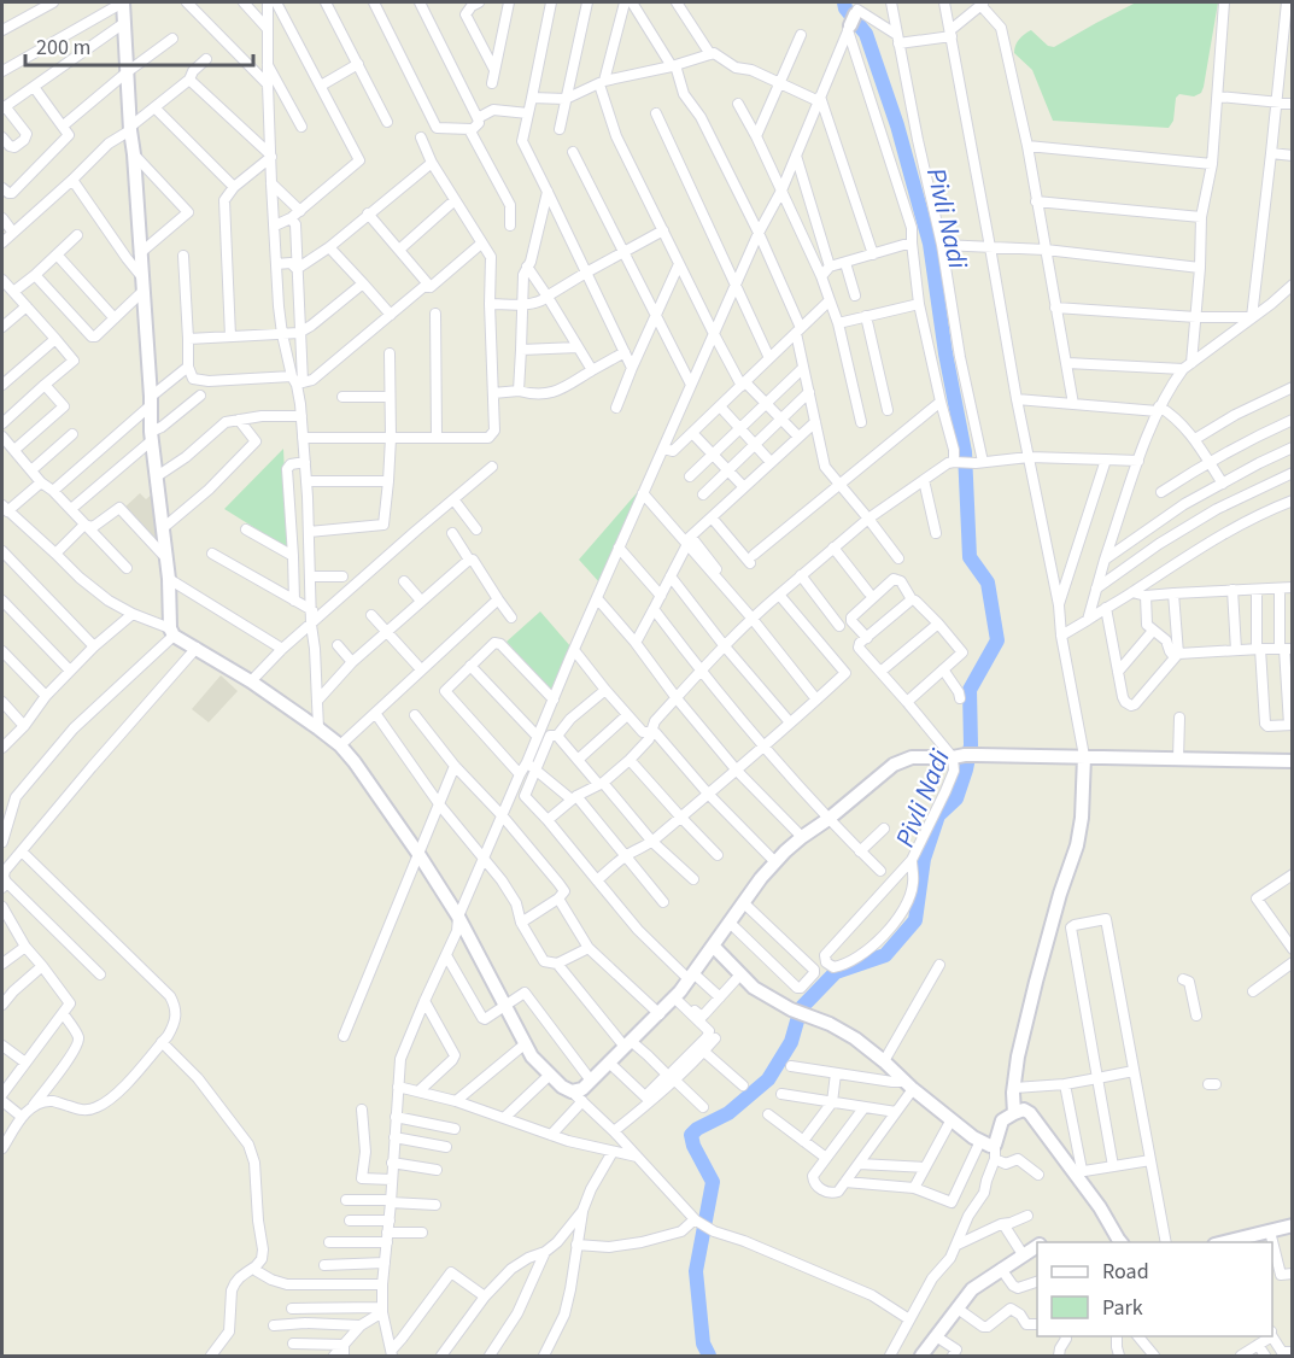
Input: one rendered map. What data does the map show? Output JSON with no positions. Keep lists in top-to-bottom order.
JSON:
{
  "water": ["Pivli Nadi"],
  "legend": ["Road", "Park"],
  "scale_bar": "200 m"
}
